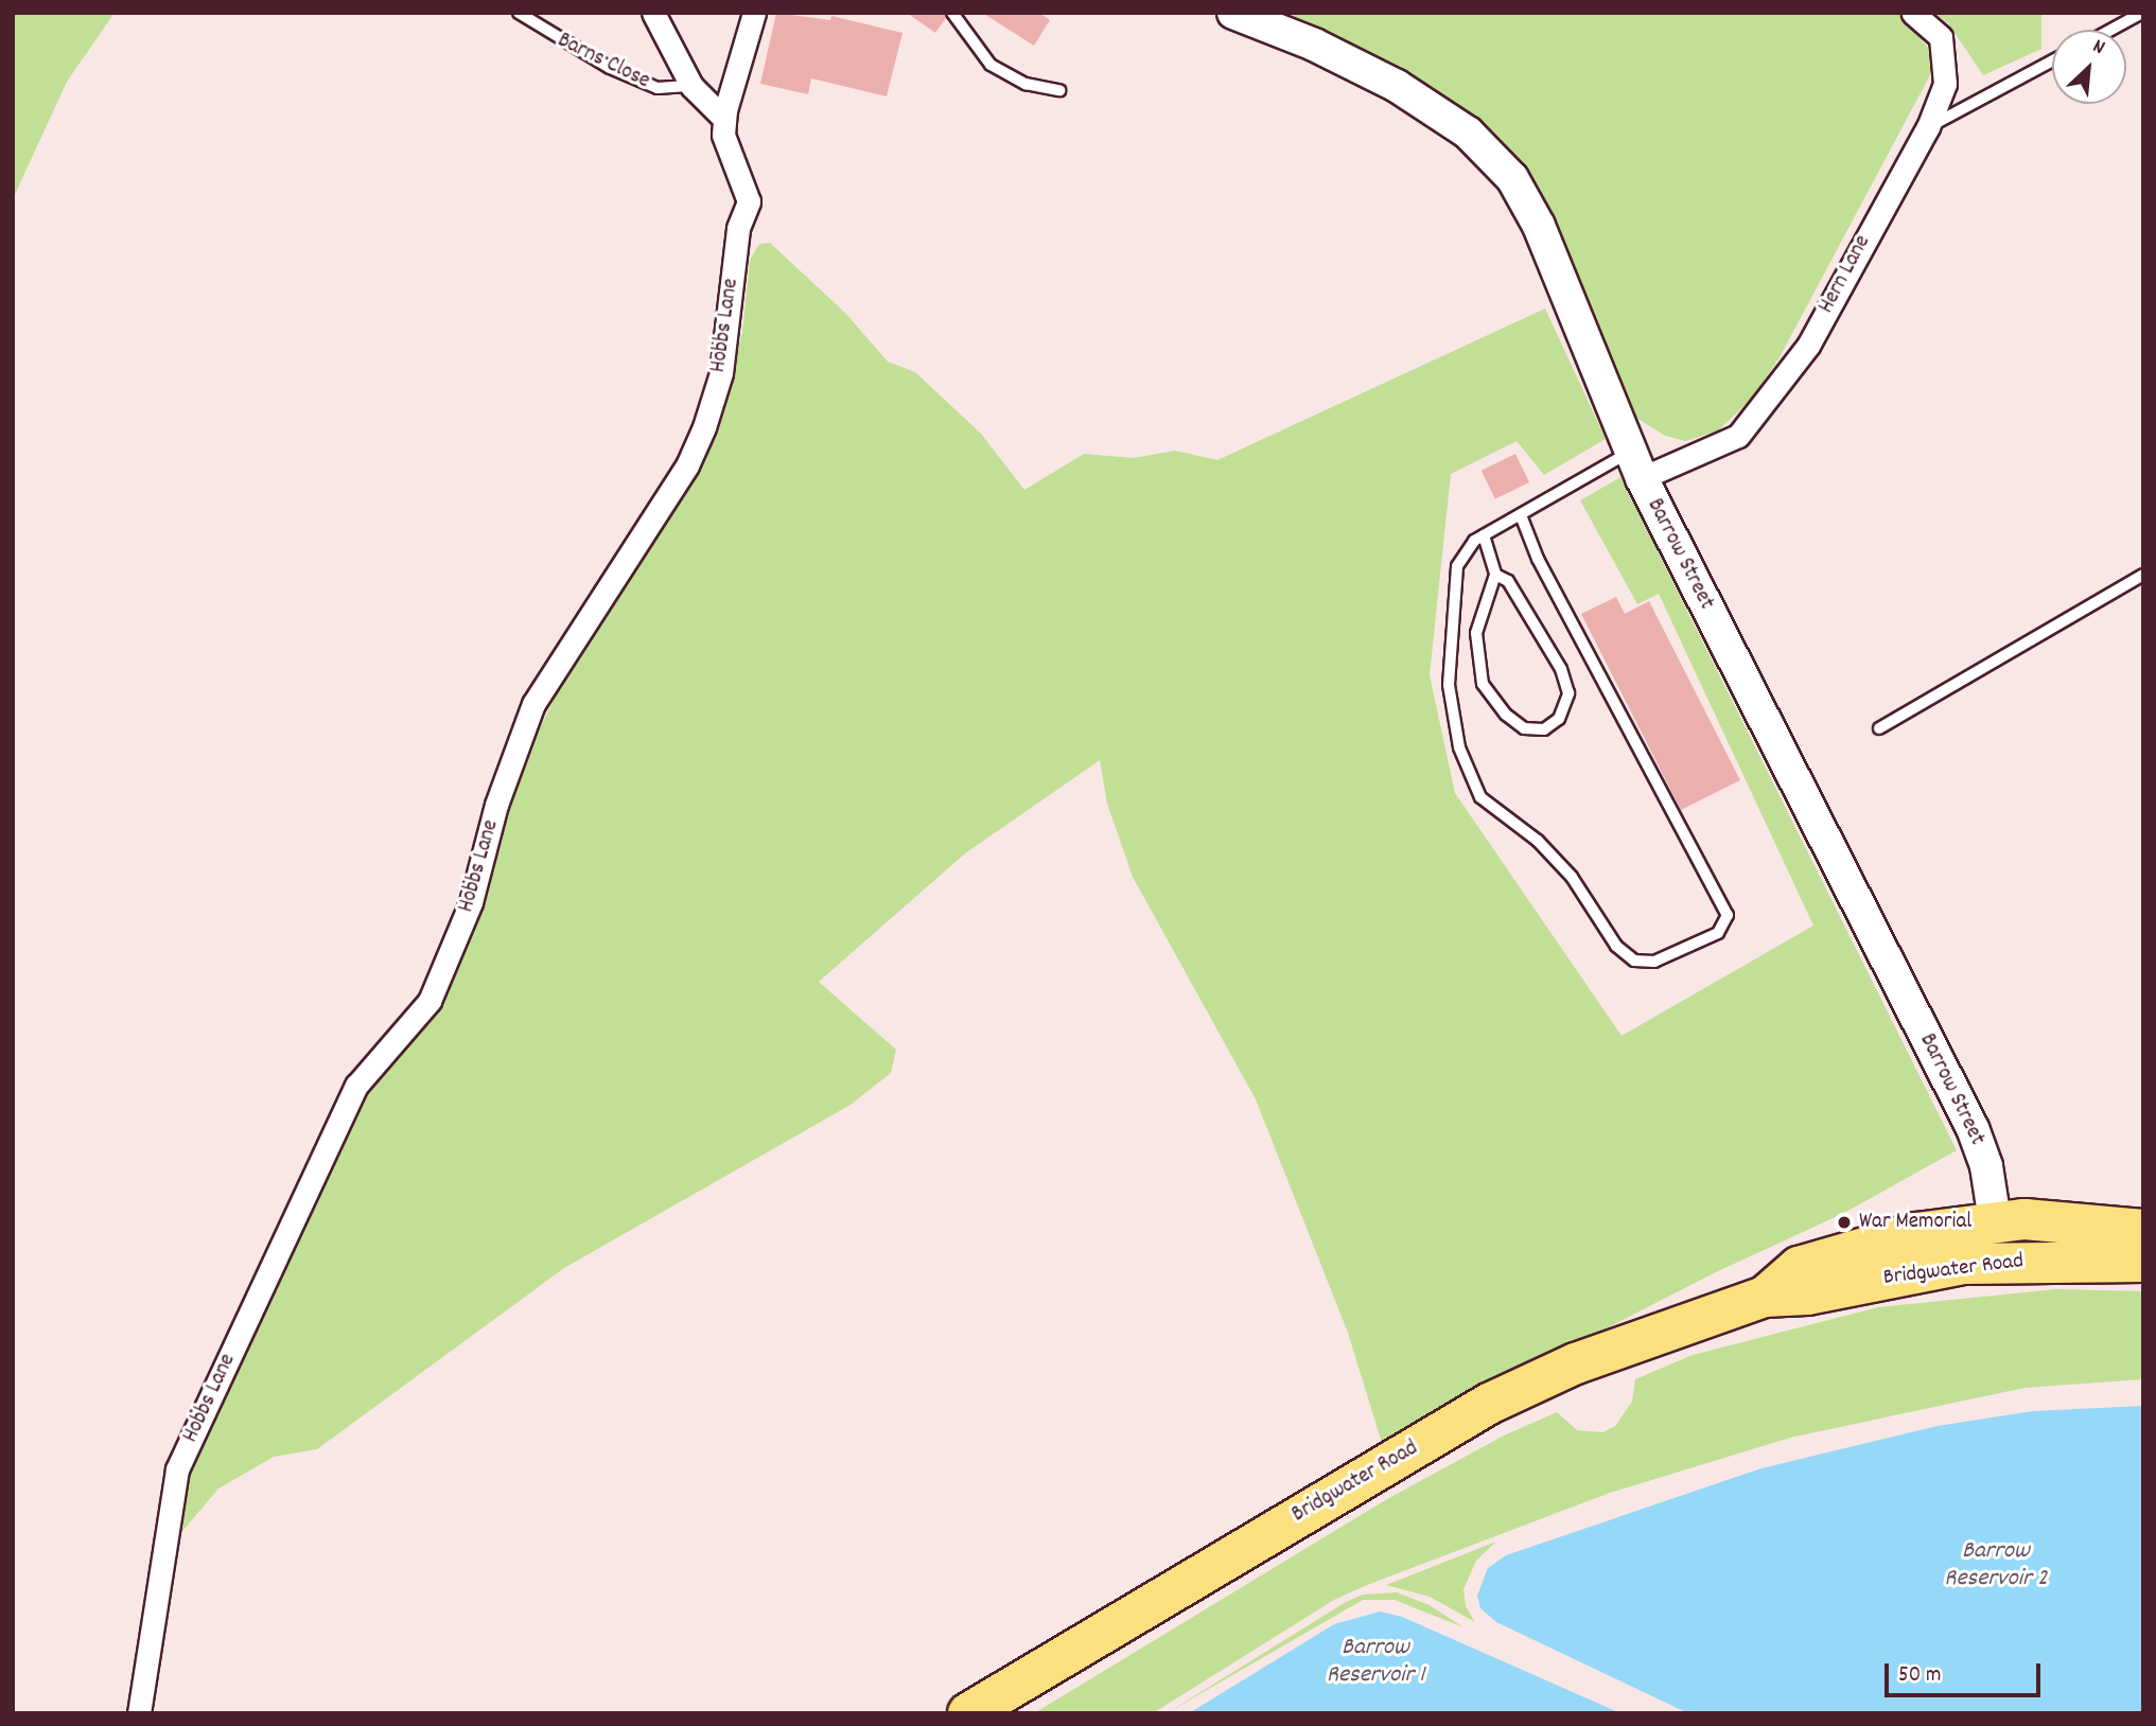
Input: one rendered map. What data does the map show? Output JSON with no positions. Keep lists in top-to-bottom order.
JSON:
{
  "streets": {
    "highway": ["Bridgwater Road"],
    "main road": ["Barrow Street"],
    "street": ["Hern Lane", "Hobbs Lane"],
    "lane": ["Barns Close"]
  },
  "crossings": [
    ["Hern Lane", "Barrow Street"],
    ["Barrow Street", "Bridgwater Road"]
  ],
  "water": ["Barrow Reservoir 2", "Barrow Reservoir 1"],
  "places": ["War Memorial"],
  "scale_bar": "50 m",
  "north": "top right"
}
